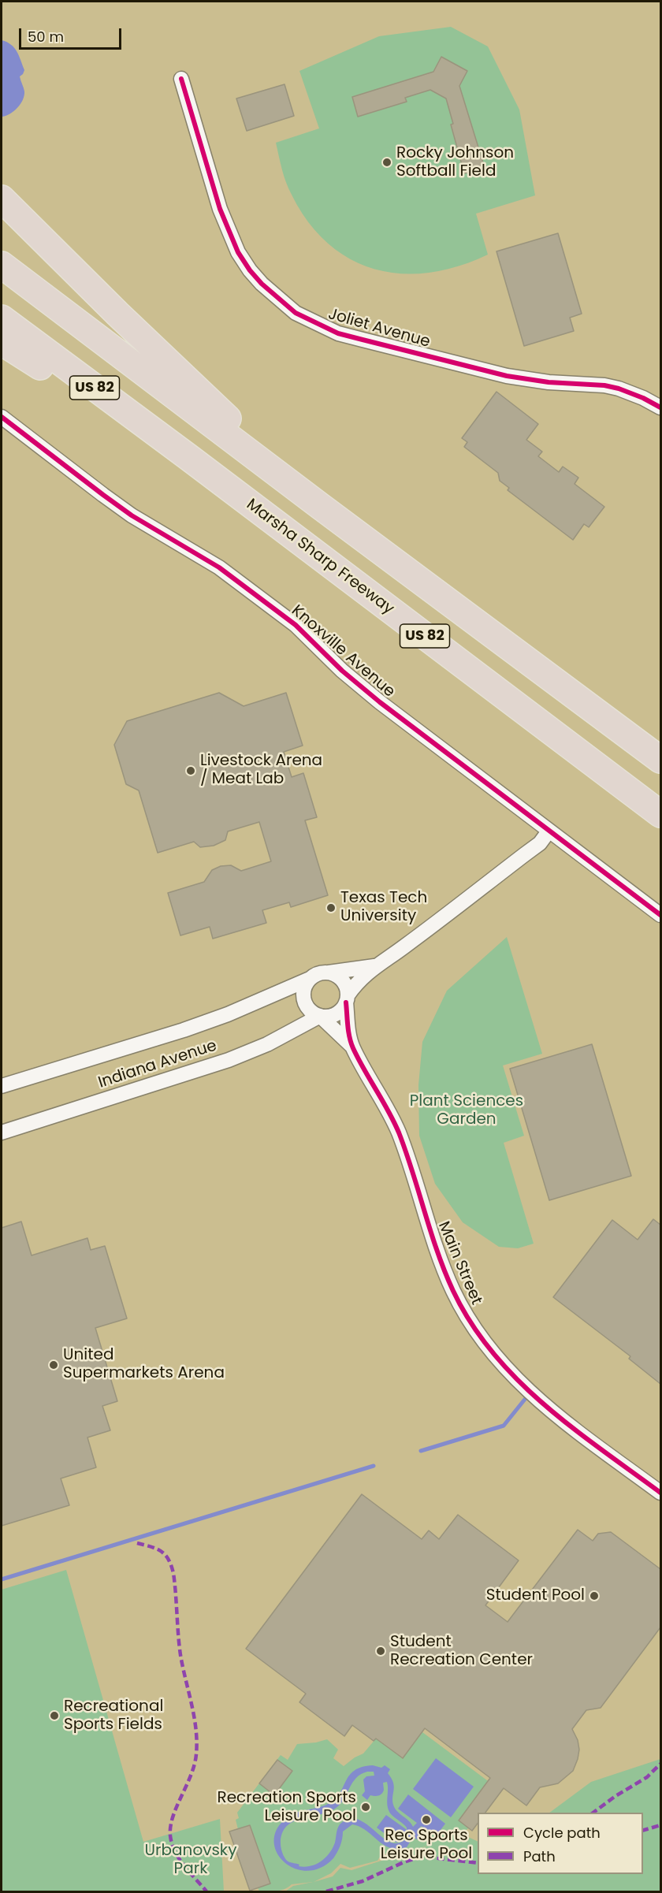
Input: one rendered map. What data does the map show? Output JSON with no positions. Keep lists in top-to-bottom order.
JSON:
{
  "streets": {
    "highway": ["US 82", "Marsha Sharp Freeway"],
    "street": [
      "Joliet Avenue",
      "Knoxville Avenue",
      "Indiana Avenue",
      "Main Street"
    ]
  },
  "crossings": [
    ["Indiana Avenue", "Main Street"]
  ],
  "parks": ["Plant Sciences Garden", "Urbanovsky Park"],
  "places": [
    "Rocky Johnson Softball Field",
    "Livestock Arena / Meat Lab",
    "Texas Tech University",
    "United Supermarkets Arena",
    "Student Pool",
    "Student Recreation Center",
    "Recreational Sports Fields",
    "Recreation Sports Leisure Pool",
    "Rec Sports Leisure Pool"
  ],
  "legend": ["Cycle path", "Path"],
  "scale_bar": "50 m"
}
